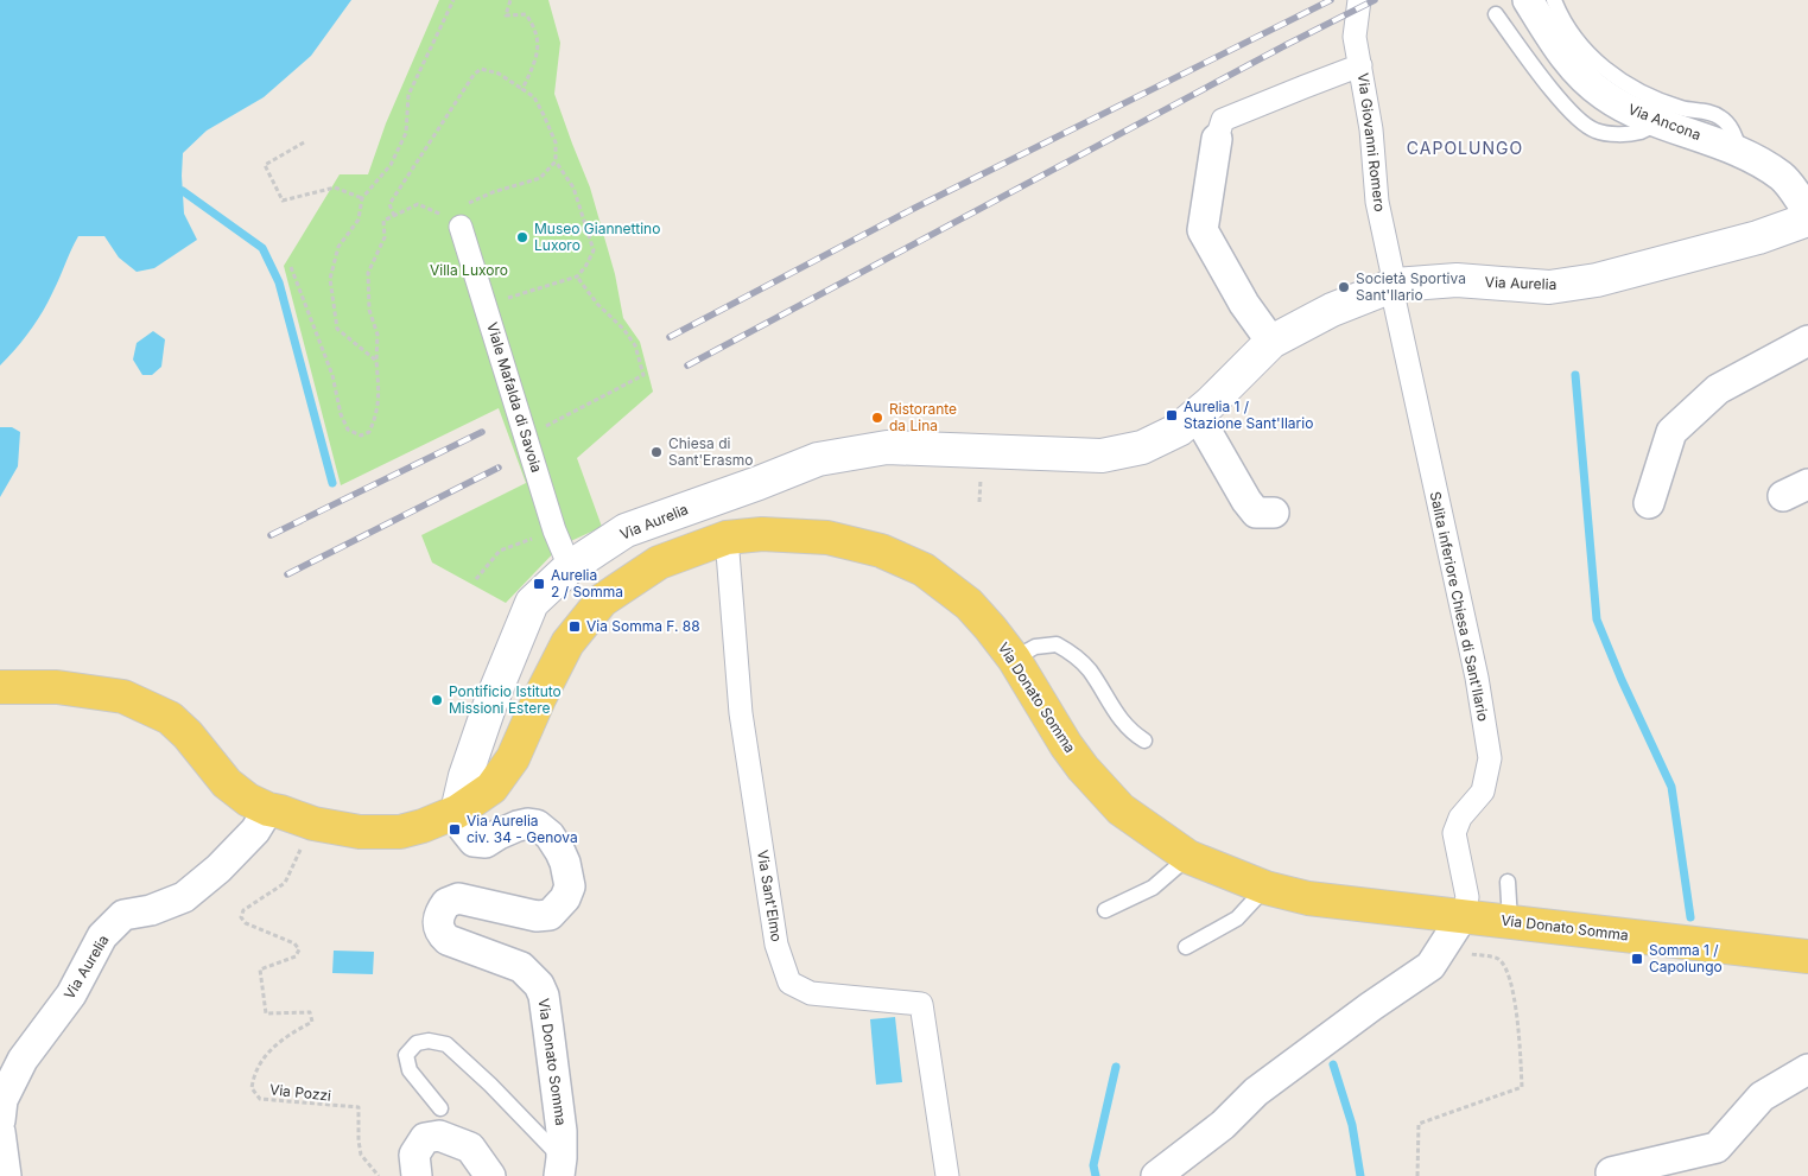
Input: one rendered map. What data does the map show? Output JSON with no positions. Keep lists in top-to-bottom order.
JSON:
{
  "streets": {
    "main road": ["Via Donato Somma"],
    "street": [
      "Via Ancona",
      "Via Giovanni Romero",
      "Via Aurelia",
      "Viale Mafalda di Savoia",
      "Salita inferiore Chiesa di Sant'Ilario",
      "Via Sant'Elmo"
    ],
    "path": ["Via Pozzi"]
  },
  "crossings": [
    ["Via Giovanni Romero", "Via Aurelia"],
    ["Via Giovanni Romero", "Salita inferiore Chiesa di Sant'Ilario"],
    ["Via Aurelia", "Viale Mafalda di Savoia"],
    ["Via Aurelia", "Salita inferiore Chiesa di Sant'Ilario"],
    ["Via Aurelia", "Via Donato Somma"],
    ["Via Aurelia", "Via Pozzi"],
    ["Salita inferiore Chiesa di Sant'Ilario", "Via Donato Somma"],
    ["Via Donato Somma", "Via Sant'Elmo"]
  ],
  "districts": ["CAPOLUNGO"],
  "parks": ["Villa Luxoro"],
  "places": {
    "other": [
      "Museo Giannettino Luxoro",
      "Società Sportiva Sant'Ilario",
      "Ristorante da Lina",
      "Chiesa di Sant'Erasmo",
      "Pontificio Istituto Missioni Estere"
    ],
    "transit": [
      "Aurelia 1 / Stazione Sant'Ilario",
      "Aurelia 2 / Somma",
      "Via Somma F. 88",
      "Via Aurelia civ. 34 - Genova",
      "Somma 1 / Capolungo"
    ]
  }
}
